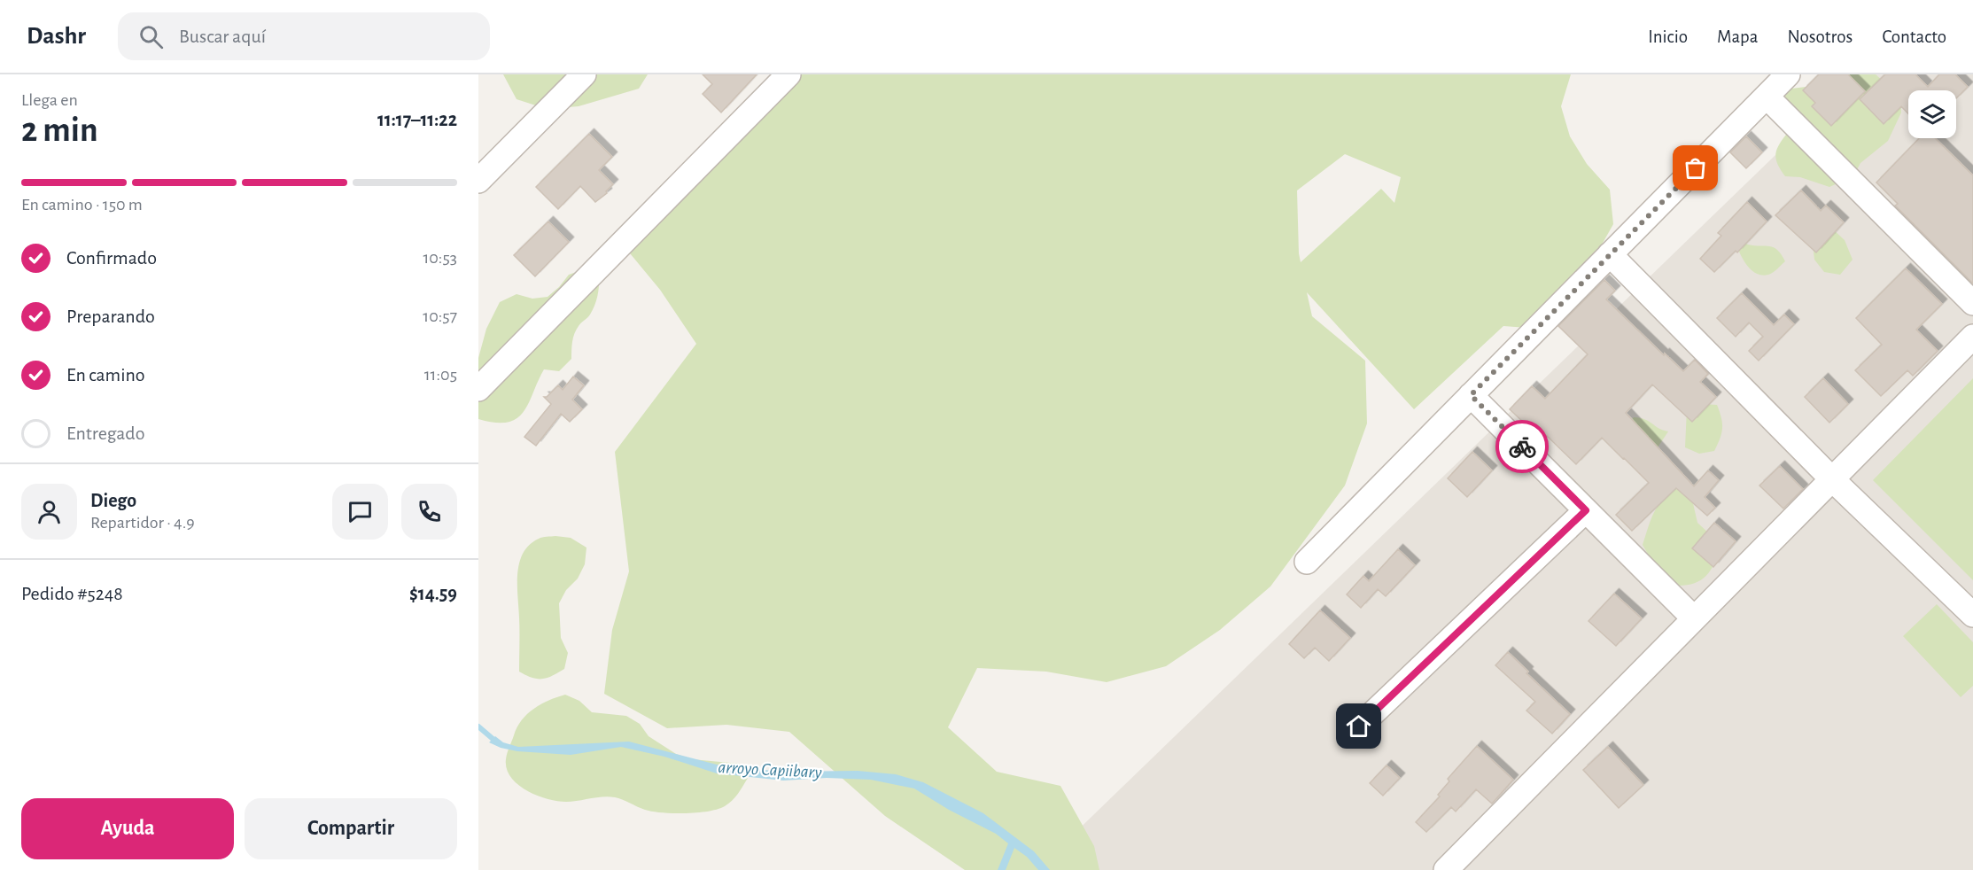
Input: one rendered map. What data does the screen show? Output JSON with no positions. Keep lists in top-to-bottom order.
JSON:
{
  "water": ["arroyo Capiibary"],
  "page": {
    "header": "Dashr",
    "search": "Buscar aquí",
    "nav": [
      "Inicio",
      "Mapa",
      "Nosotros",
      "Contacto"
    ],
    "heading": ["2 min", "Llega en", "11:17–11:22"],
    "panel": [
      "Diego",
      "Repartidor · 4.9",
      "Pedido #5248",
      "$14.59"
    ],
    "bar": "En camino · 150 m",
    "list": [
      ["Confirmado", "10:53"],
      ["Preparando", "10:57"],
      ["En camino", "11:05"],
      "Entregado"
    ],
    "buttons": ["Ayuda", "Compartir"]
  }
}
